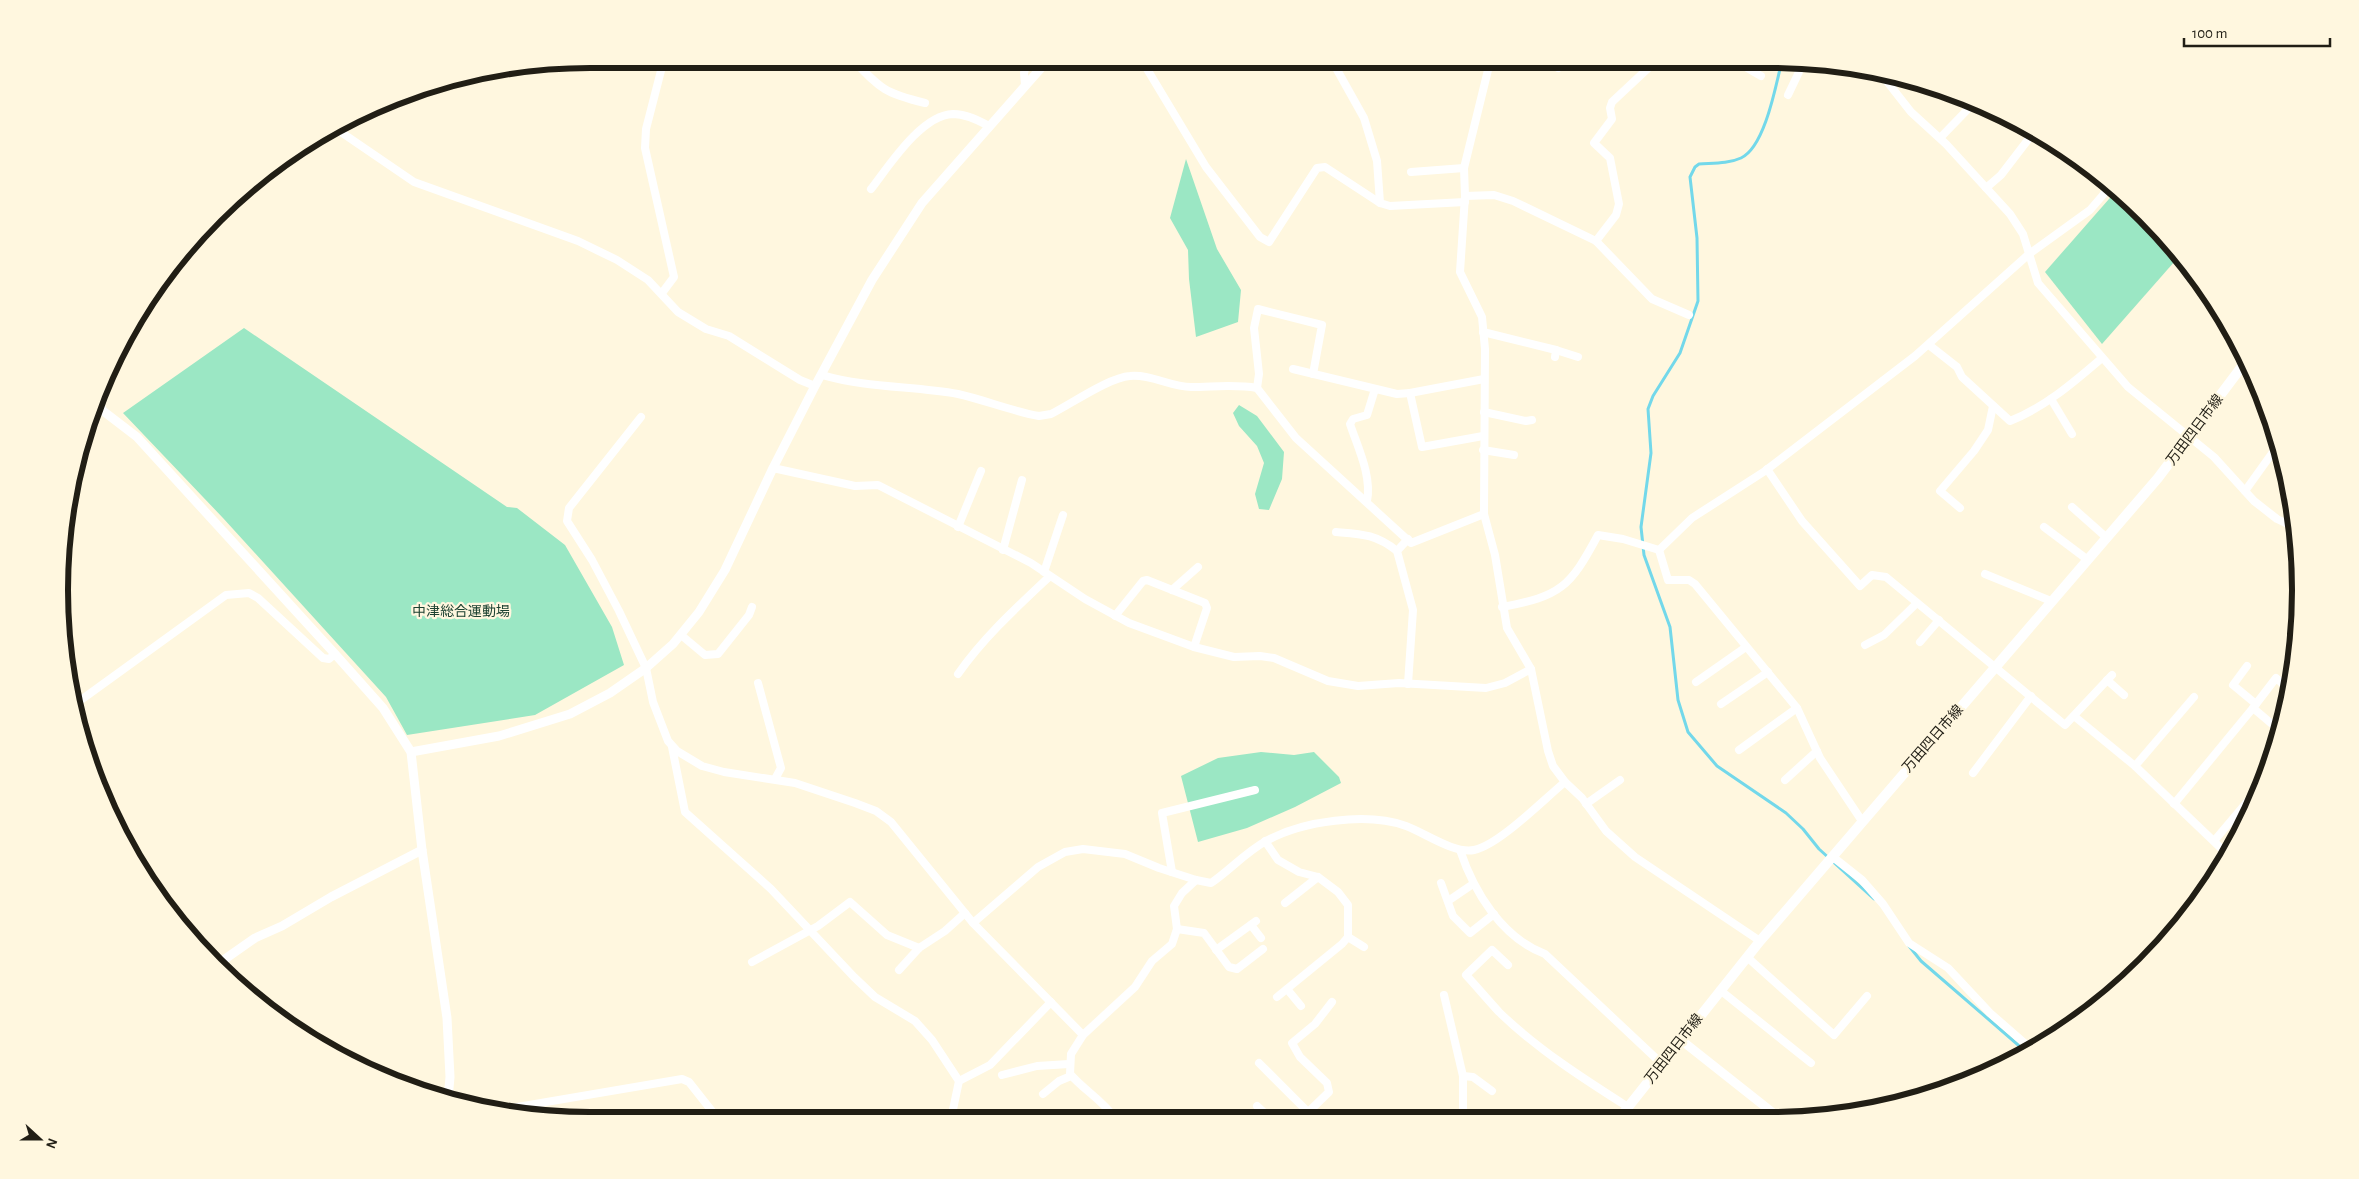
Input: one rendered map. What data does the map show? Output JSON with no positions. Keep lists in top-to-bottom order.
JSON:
{
  "streets": {
    "main road": ["万田四日市線"]
  },
  "parks": ["中津総合運動場"],
  "scale_bar": "100 m",
  "north": "right"
}
